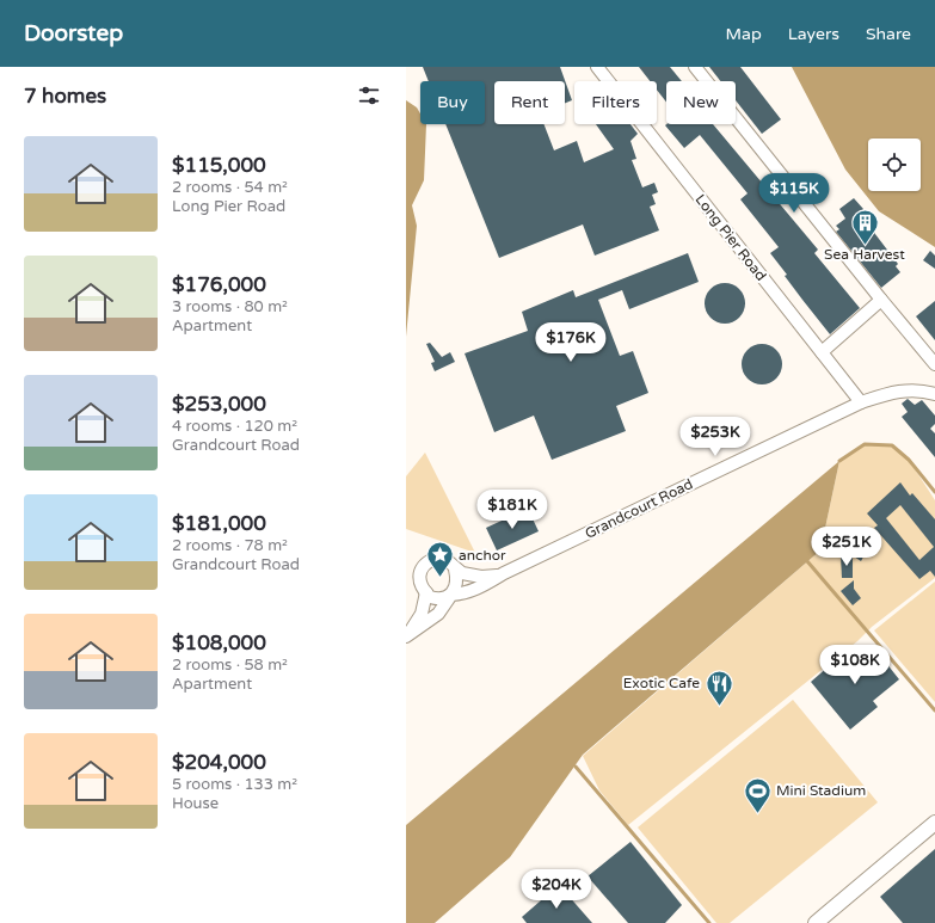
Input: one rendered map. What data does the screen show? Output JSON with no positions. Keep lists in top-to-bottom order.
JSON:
{
  "streets": {
    "street": ["Long Pier Road", "Grandcourt Road"]
  },
  "crossings": [
    ["Long Pier Road", "Grandcourt Road"]
  ],
  "places": {
    "building": ["Sea Harvest"],
    "place": ["anchor"],
    "restaurant": ["Exotic Cafe"],
    "sports": ["Mini Stadium"]
  },
  "page": {
    "header": "Doorstep",
    "nav": ["Map", "Layers", "Share"],
    "heading": "7 homes",
    "chip": [
      "Buy",
      "Rent",
      "Filters",
      "New"
    ],
    "list": [
      {
        "name": "$115,000",
        "note": "2 rooms · 54 m² · Long Pier Road"
      },
      {
        "name": "$176,000",
        "note": "3 rooms · 80 m² · Apartment"
      },
      {
        "name": "$253,000",
        "note": "4 rooms · 120 m² · Grandcourt Road"
      },
      {
        "name": "$181,000",
        "note": "2 rooms · 78 m² · Grandcourt Road"
      },
      {
        "name": "$108,000",
        "note": "2 rooms · 58 m² · Apartment"
      },
      {
        "name": "$204,000",
        "note": "5 rooms · 133 m² · House"
      }
    ],
    "price": [
      "$115K",
      "$176K",
      "$253K",
      "$181K",
      "$251K",
      "$108K",
      "$204K"
    ]
  }
}
